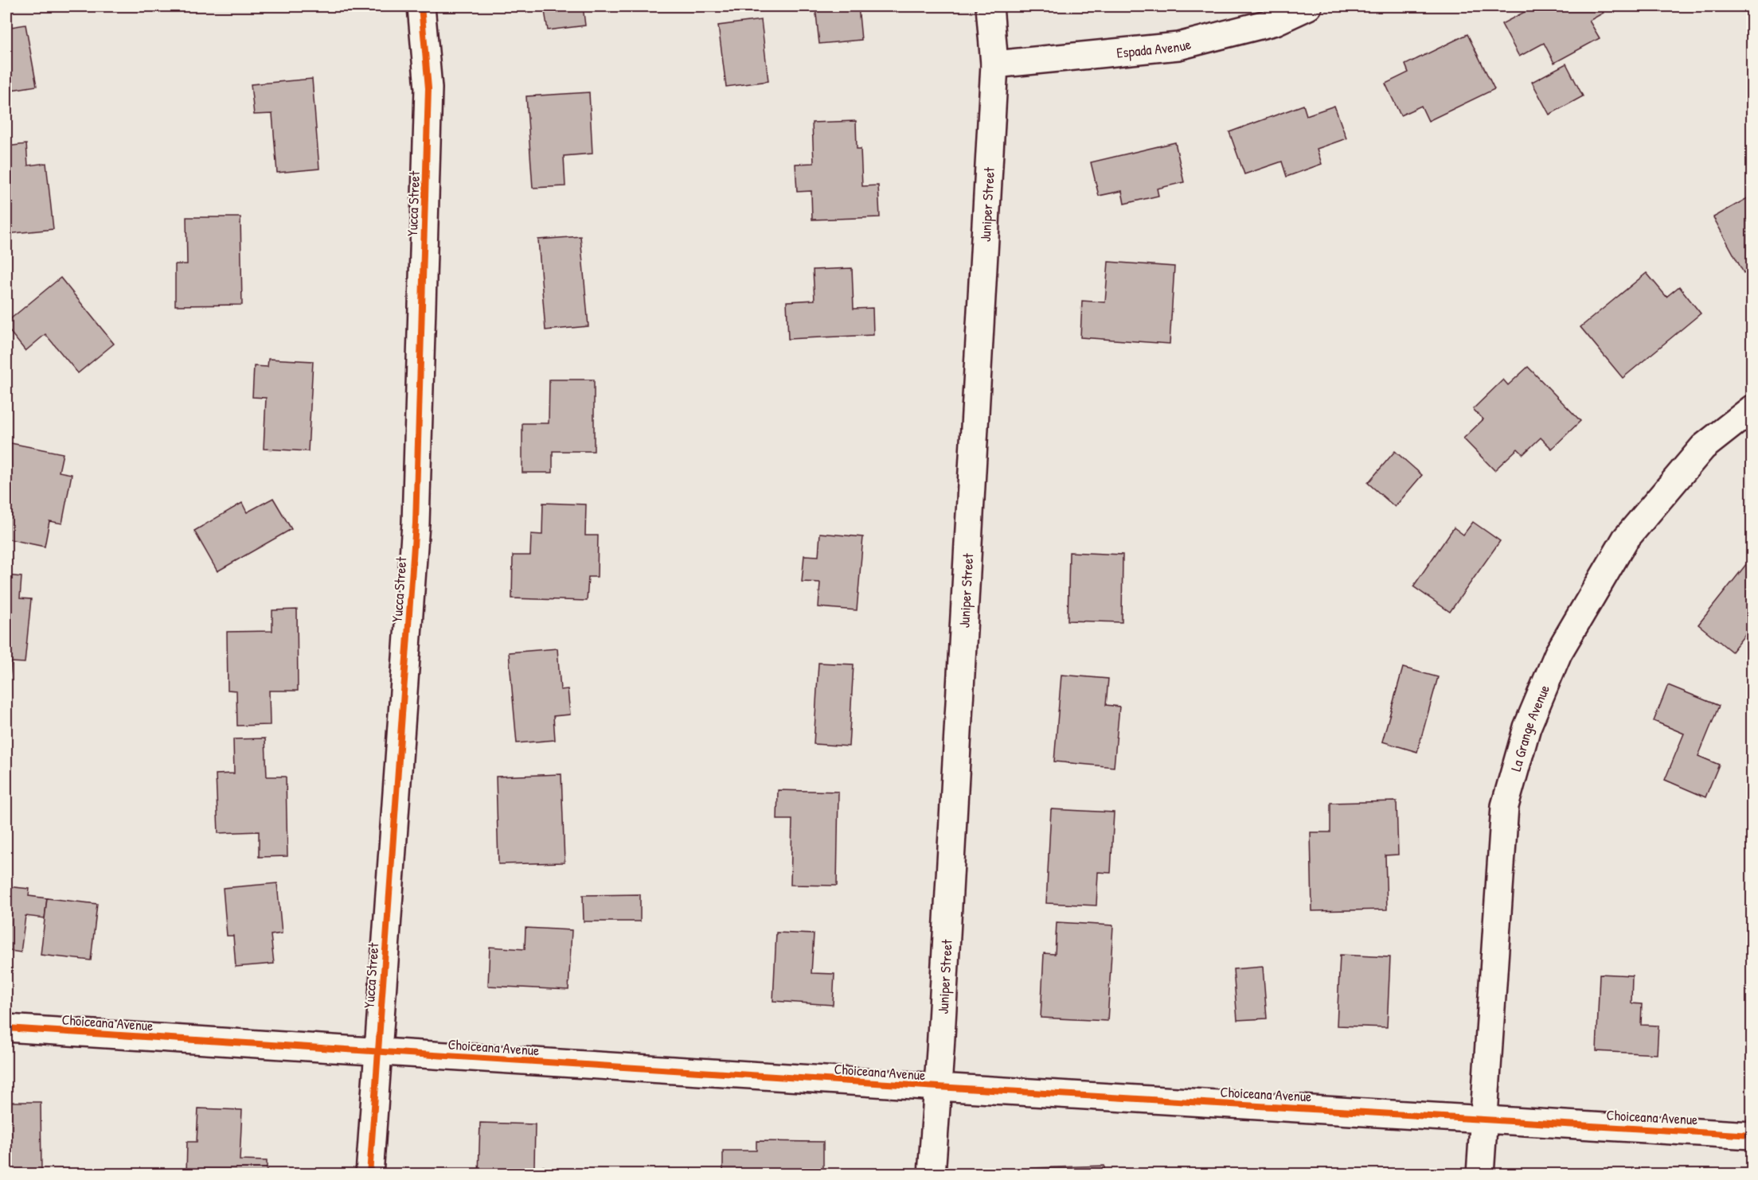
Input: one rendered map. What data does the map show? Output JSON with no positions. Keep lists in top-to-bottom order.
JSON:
{
  "streets": {
    "street": [
      "Espada Avenue",
      "Yucca Street",
      "Juniper Street",
      "La Grange Avenue",
      "Choiceana Avenue"
    ]
  },
  "crossings": [
    ["Espada Avenue", "Juniper Street"],
    ["Yucca Street", "Choiceana Avenue"],
    ["Juniper Street", "Choiceana Avenue"],
    ["La Grange Avenue", "Choiceana Avenue"]
  ]
}
